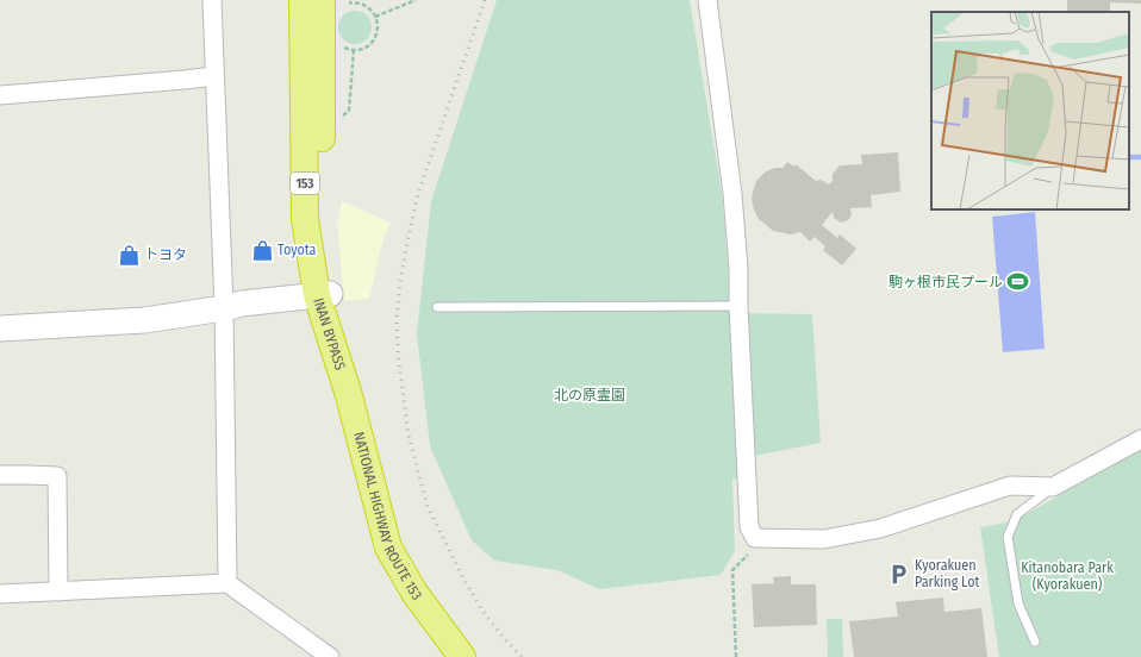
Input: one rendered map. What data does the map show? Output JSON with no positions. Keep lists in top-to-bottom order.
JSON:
{
  "streets": {
    "highway": ["153", "INAN BYPASS", "NATIONAL HIGHWAY ROUTE 153"]
  },
  "crossings": [
    ["INAN BYPASS", "NATIONAL HIGHWAY ROUTE 153"]
  ],
  "parks": ["北の原霊園", "Kitanobara Park (Kyorakuen)"],
  "places": {
    "shop": ["Toyota", "トヨタ"],
    "sports": ["駒ヶ根市民プール"],
    "parking": ["Kyorakuen Parking Lot"]
  }
}
